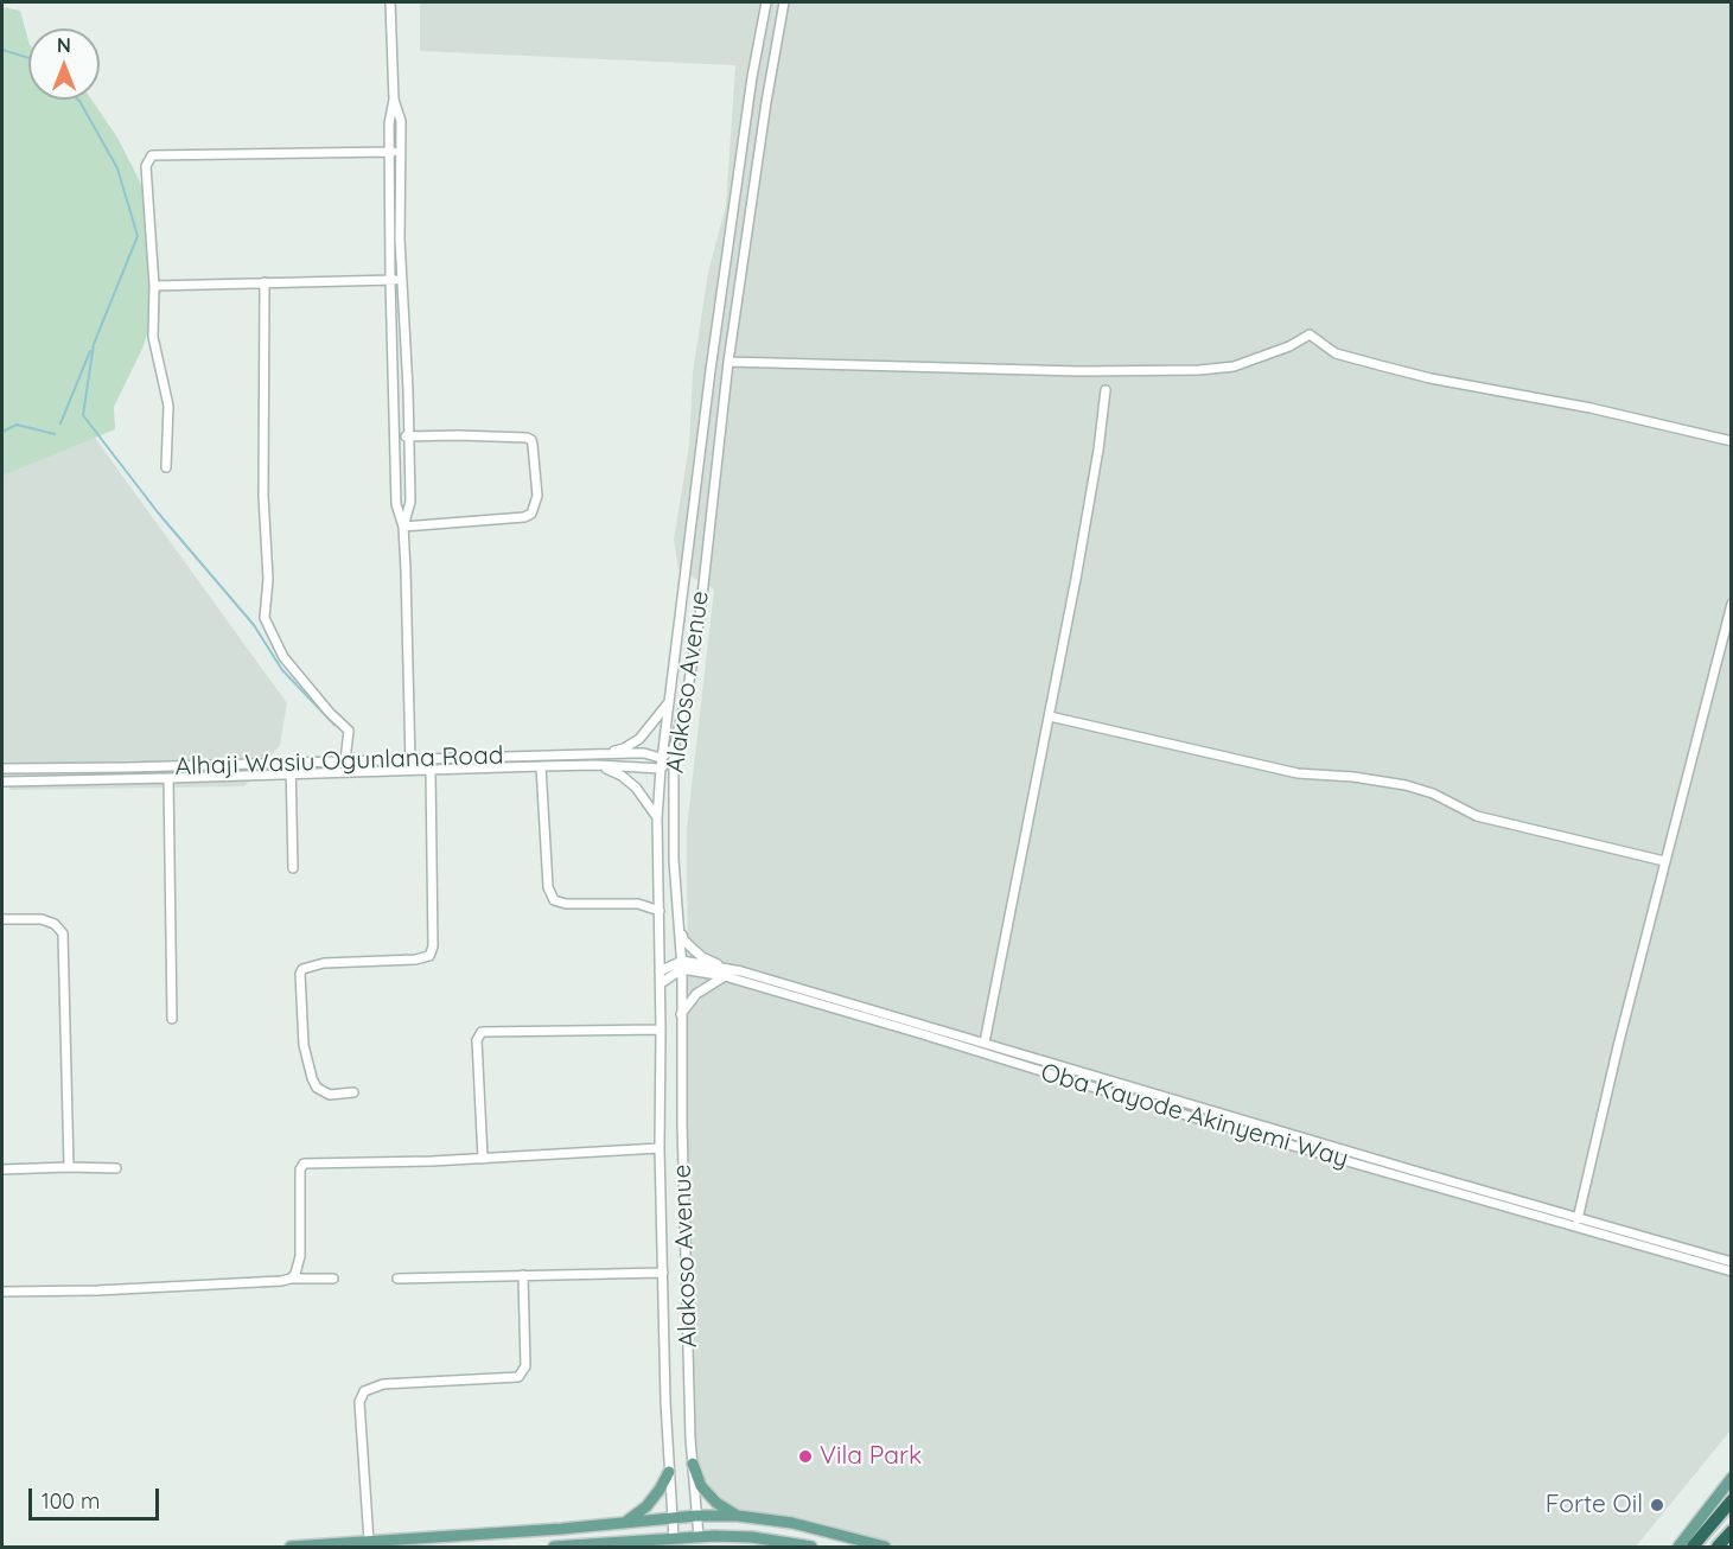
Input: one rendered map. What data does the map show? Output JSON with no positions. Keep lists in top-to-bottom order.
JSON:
{
  "streets": {
    "street": ["Alakoso Avenue", "Alhaji Wasiu Ogunlana Road", "Oba Kayode Akinyemi Way"]
  },
  "crossings": [
    ["Alakoso Avenue", "Alhaji Wasiu Ogunlana Road"],
    ["Alakoso Avenue", "Oba Kayode Akinyemi Way"]
  ],
  "places": ["Vila Park", "Forte Oil"],
  "scale_bar": "100 m",
  "north": "top"
}
